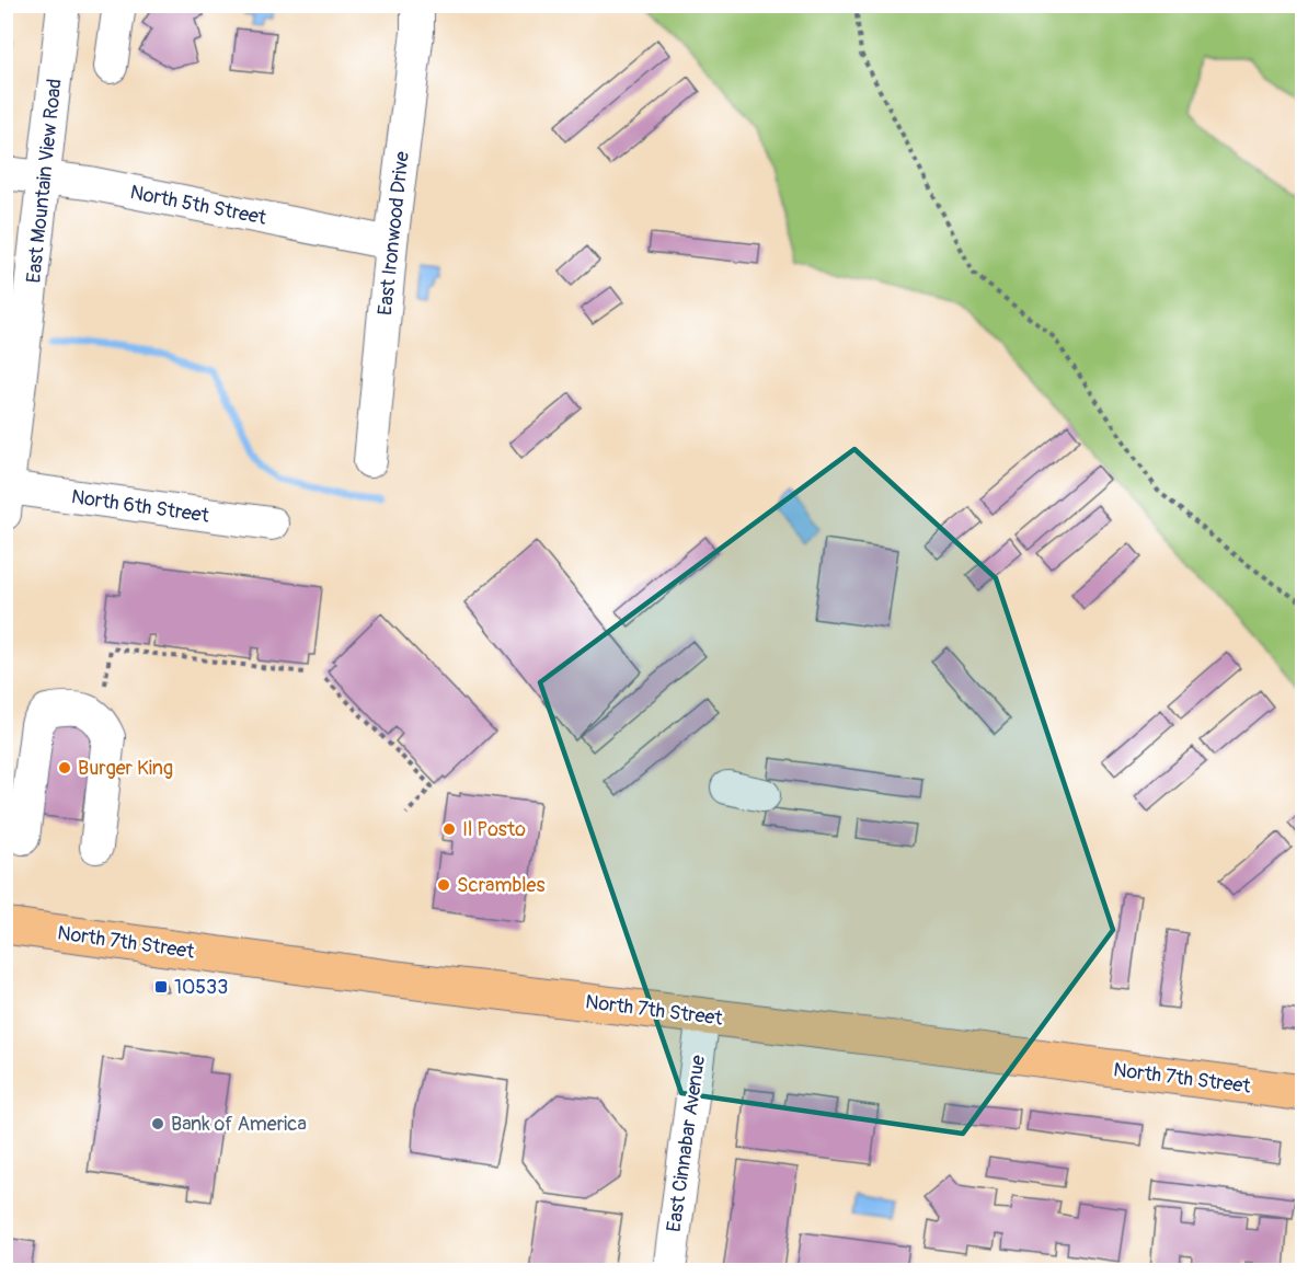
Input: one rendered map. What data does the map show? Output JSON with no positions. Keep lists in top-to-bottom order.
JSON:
{
  "streets": {
    "main road": ["North 7th Street"],
    "street": [
      "East Mountain View Road",
      "North 5th Street",
      "East Ironwood Drive",
      "North 6th Street",
      "East Cinnabar Avenue"
    ]
  },
  "crossings": [
    ["East Mountain View Road", "North 5th Street"],
    ["East Mountain View Road", "North 6th Street"],
    ["North 5th Street", "East Ironwood Drive"],
    ["North 7th Street", "East Cinnabar Avenue"]
  ],
  "places": {
    "other": [
      "Burger King",
      "Il Posto",
      "Scrambles",
      "Bank of America"
    ],
    "transit": ["10533"]
  }
}
